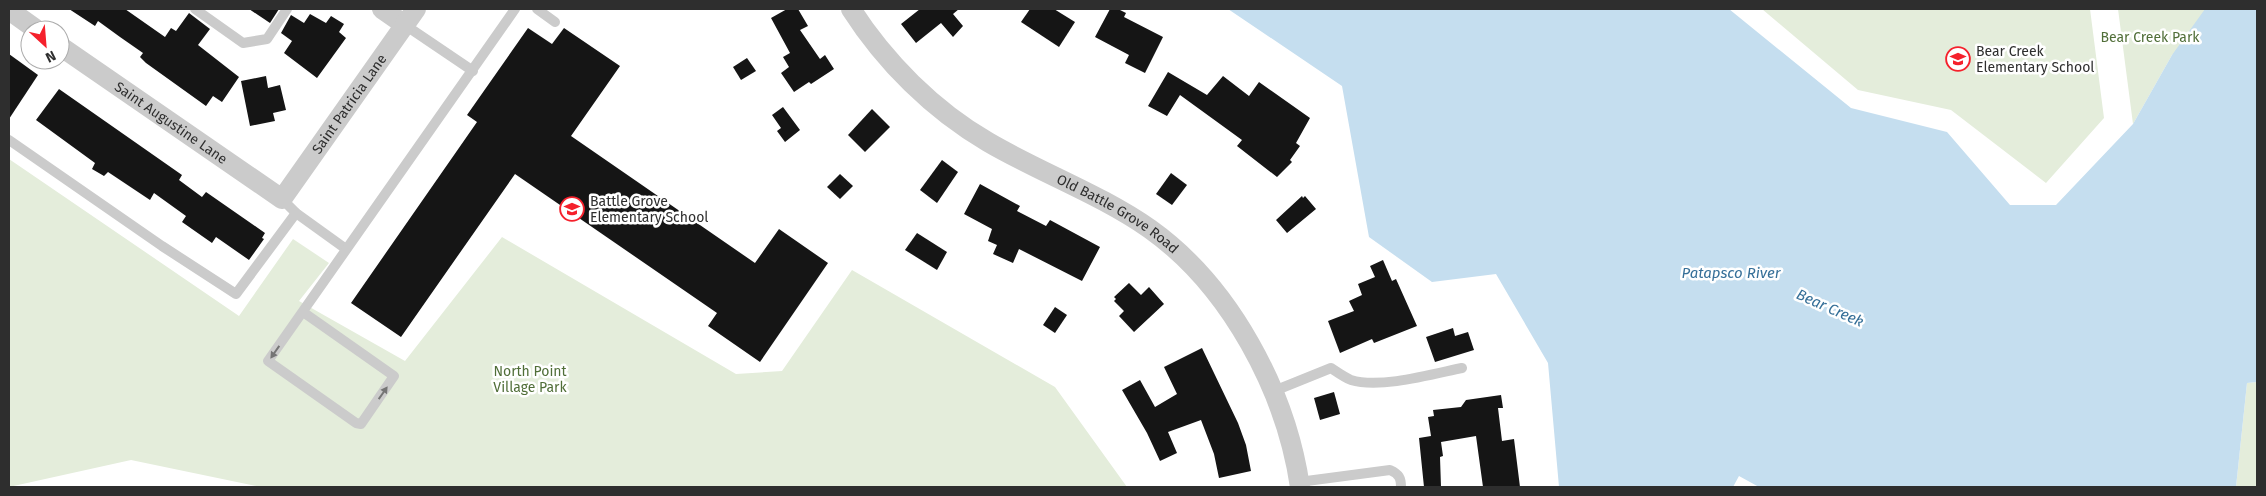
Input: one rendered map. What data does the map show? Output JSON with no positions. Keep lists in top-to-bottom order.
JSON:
{
  "streets": {
    "street": ["Saint Patricia Lane", "Saint Augustine Lane", "Old Battle Grove Road"]
  },
  "crossings": [
    ["Saint Patricia Lane", "Saint Augustine Lane"]
  ],
  "water": ["Patapsco River", "Bear Creek"],
  "parks": ["Bear Creek Park", "North Point Village Park"],
  "places": {
    "school or university": ["Bear Creek Elementary School", "Battle Grove Elementary School"]
  },
  "north": "bottom right"
}
